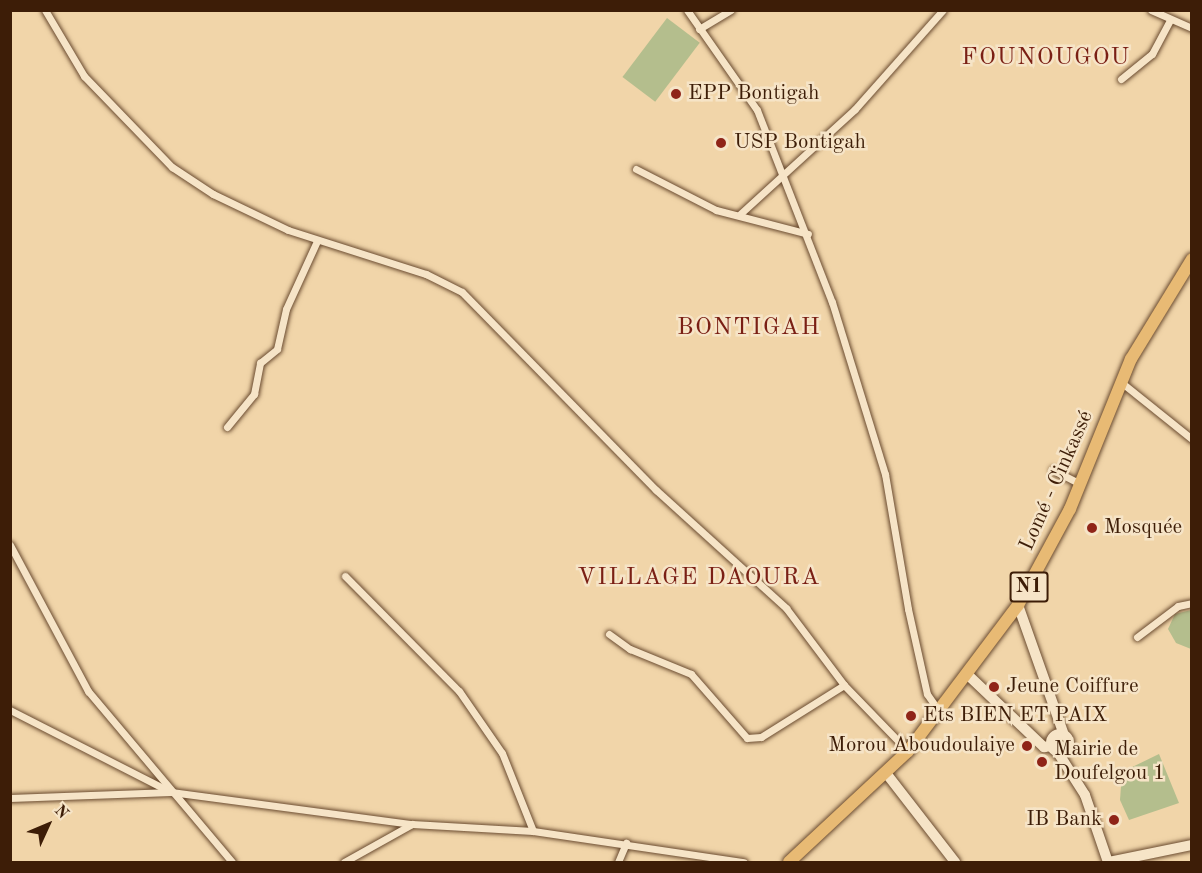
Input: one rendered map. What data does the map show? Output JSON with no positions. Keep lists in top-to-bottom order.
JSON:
{
  "streets": {
    "highway": ["Lomé - Cinkassé", "N1"]
  },
  "districts": ["FOUNOUGOU", "BONTIGAH", "VILLAGE DAOURA"],
  "places": [
    "EPP Bontigah",
    "USP Bontigah",
    "Mosquée",
    "Jeune Coiffure",
    "Ets BIEN ET PAIX",
    "Morou Aboudoulaiye",
    "Mairie de Doufelgou 1",
    "IB Bank"
  ],
  "north": "top right"
}
